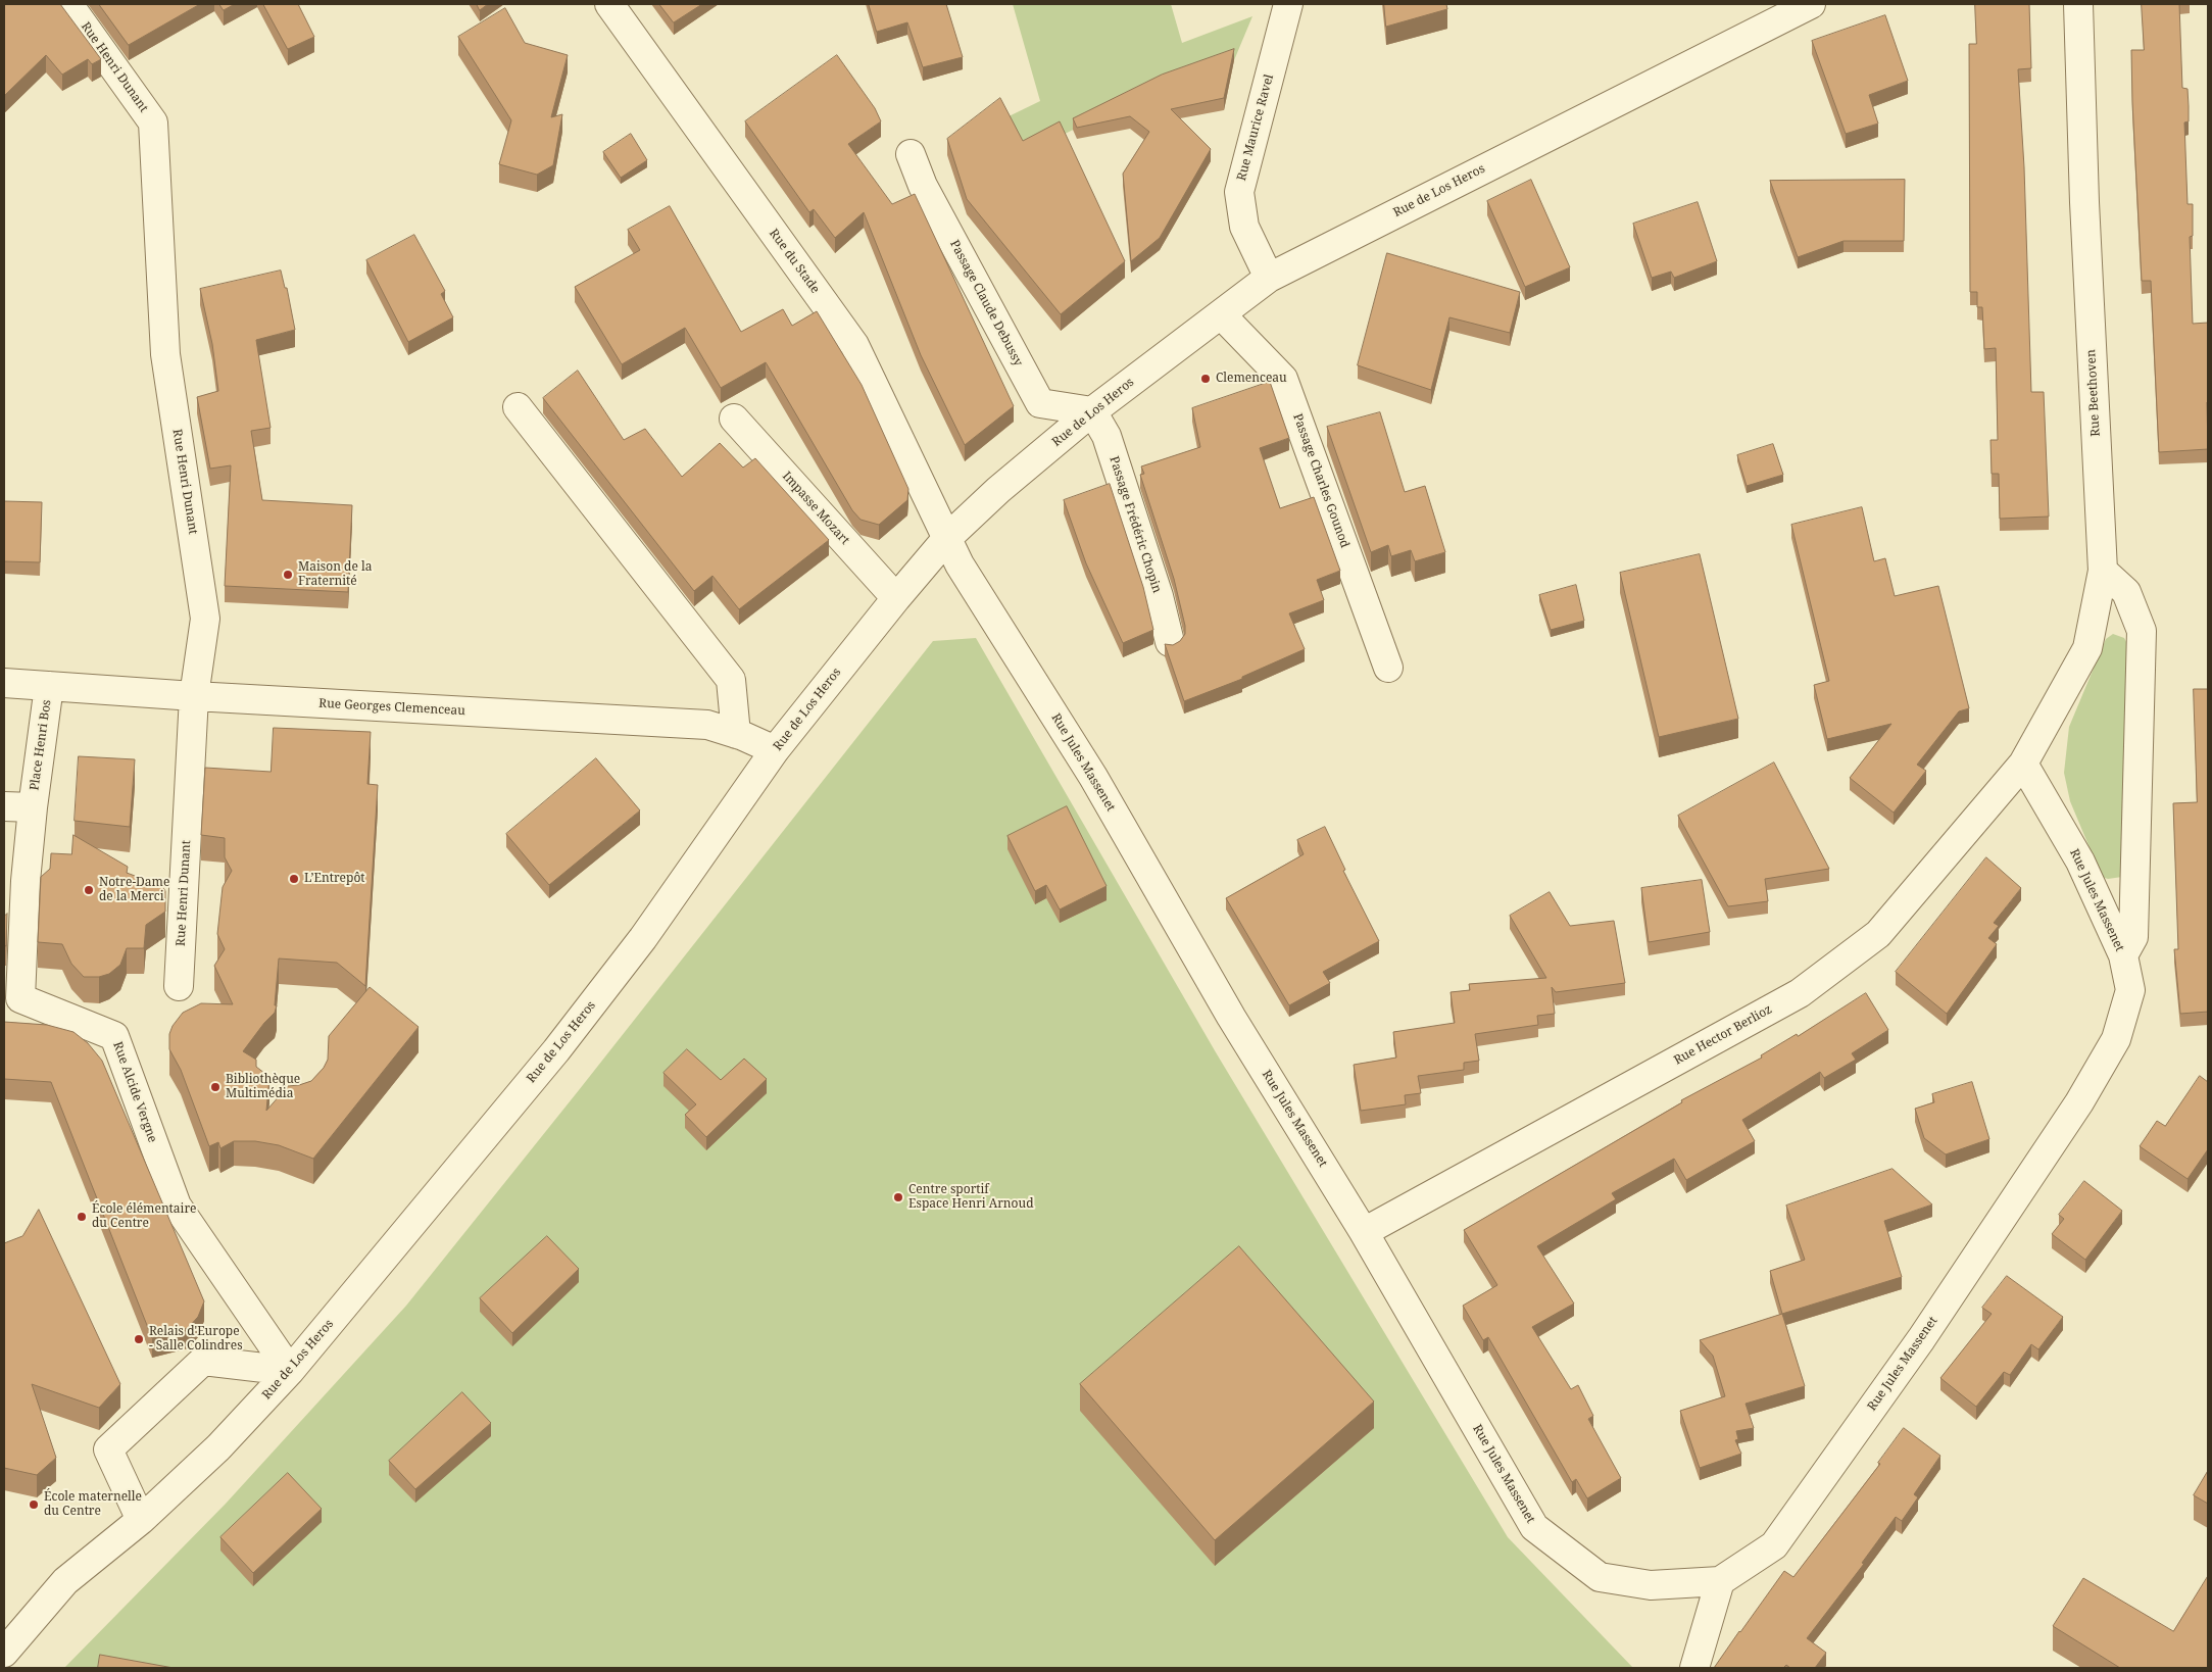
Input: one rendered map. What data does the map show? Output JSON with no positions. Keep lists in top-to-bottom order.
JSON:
{
  "streets": {
    "street": [
      "Rue Henri Dunant",
      "Rue Maurice Ravel",
      "Rue de Los Heros",
      "Rue du Stade",
      "Passage Claude Debussy",
      "Rue Beethoven",
      "Passage Charles Gounod",
      "Impasse Mozart",
      "Passage Frédéric Chopin",
      "Rue Georges Clemenceau",
      "Place Henri Bos",
      "Rue Jules Massenet",
      "Rue Hector Berlioz",
      "Rue Alcide Vergne"
    ]
  },
  "crossings": [
    ["Rue Henri Dunant", "Rue Georges Clemenceau"],
    ["Rue Maurice Ravel", "Rue de Los Heros"],
    ["Rue de Los Heros", "Rue du Stade"],
    ["Rue de Los Heros", "Passage Claude Debussy"],
    ["Rue de Los Heros", "Passage Charles Gounod"],
    ["Rue de Los Heros", "Impasse Mozart"],
    ["Rue de Los Heros", "Passage Frédéric Chopin"],
    ["Rue de Los Heros", "Rue Georges Clemenceau"],
    ["Rue de Los Heros", "Rue Jules Massenet"],
    ["Rue de Los Heros", "Rue Alcide Vergne"],
    ["Rue du Stade", "Rue Jules Massenet"],
    ["Passage Claude Debussy", "Passage Frédéric Chopin"],
    ["Rue Beethoven", "Rue Jules Massenet"],
    ["Rue Beethoven", "Rue Hector Berlioz"],
    ["Rue Georges Clemenceau", "Place Henri Bos"],
    ["Place Henri Bos", "Rue Alcide Vergne"],
    ["Rue Jules Massenet", "Rue Hector Berlioz"]
  ],
  "places": [
    "Clemenceau",
    "Maison de la Fraternité",
    "L’Entrepôt",
    "Notre-Dame de la Merci",
    "Bibliothèque Multimédia",
    "Centre sportif Espace Henri Arnoud",
    "École élémentaire du Centre",
    "Relais d'Europe - Salle Colindres",
    "École maternelle du Centre"
  ]
}
